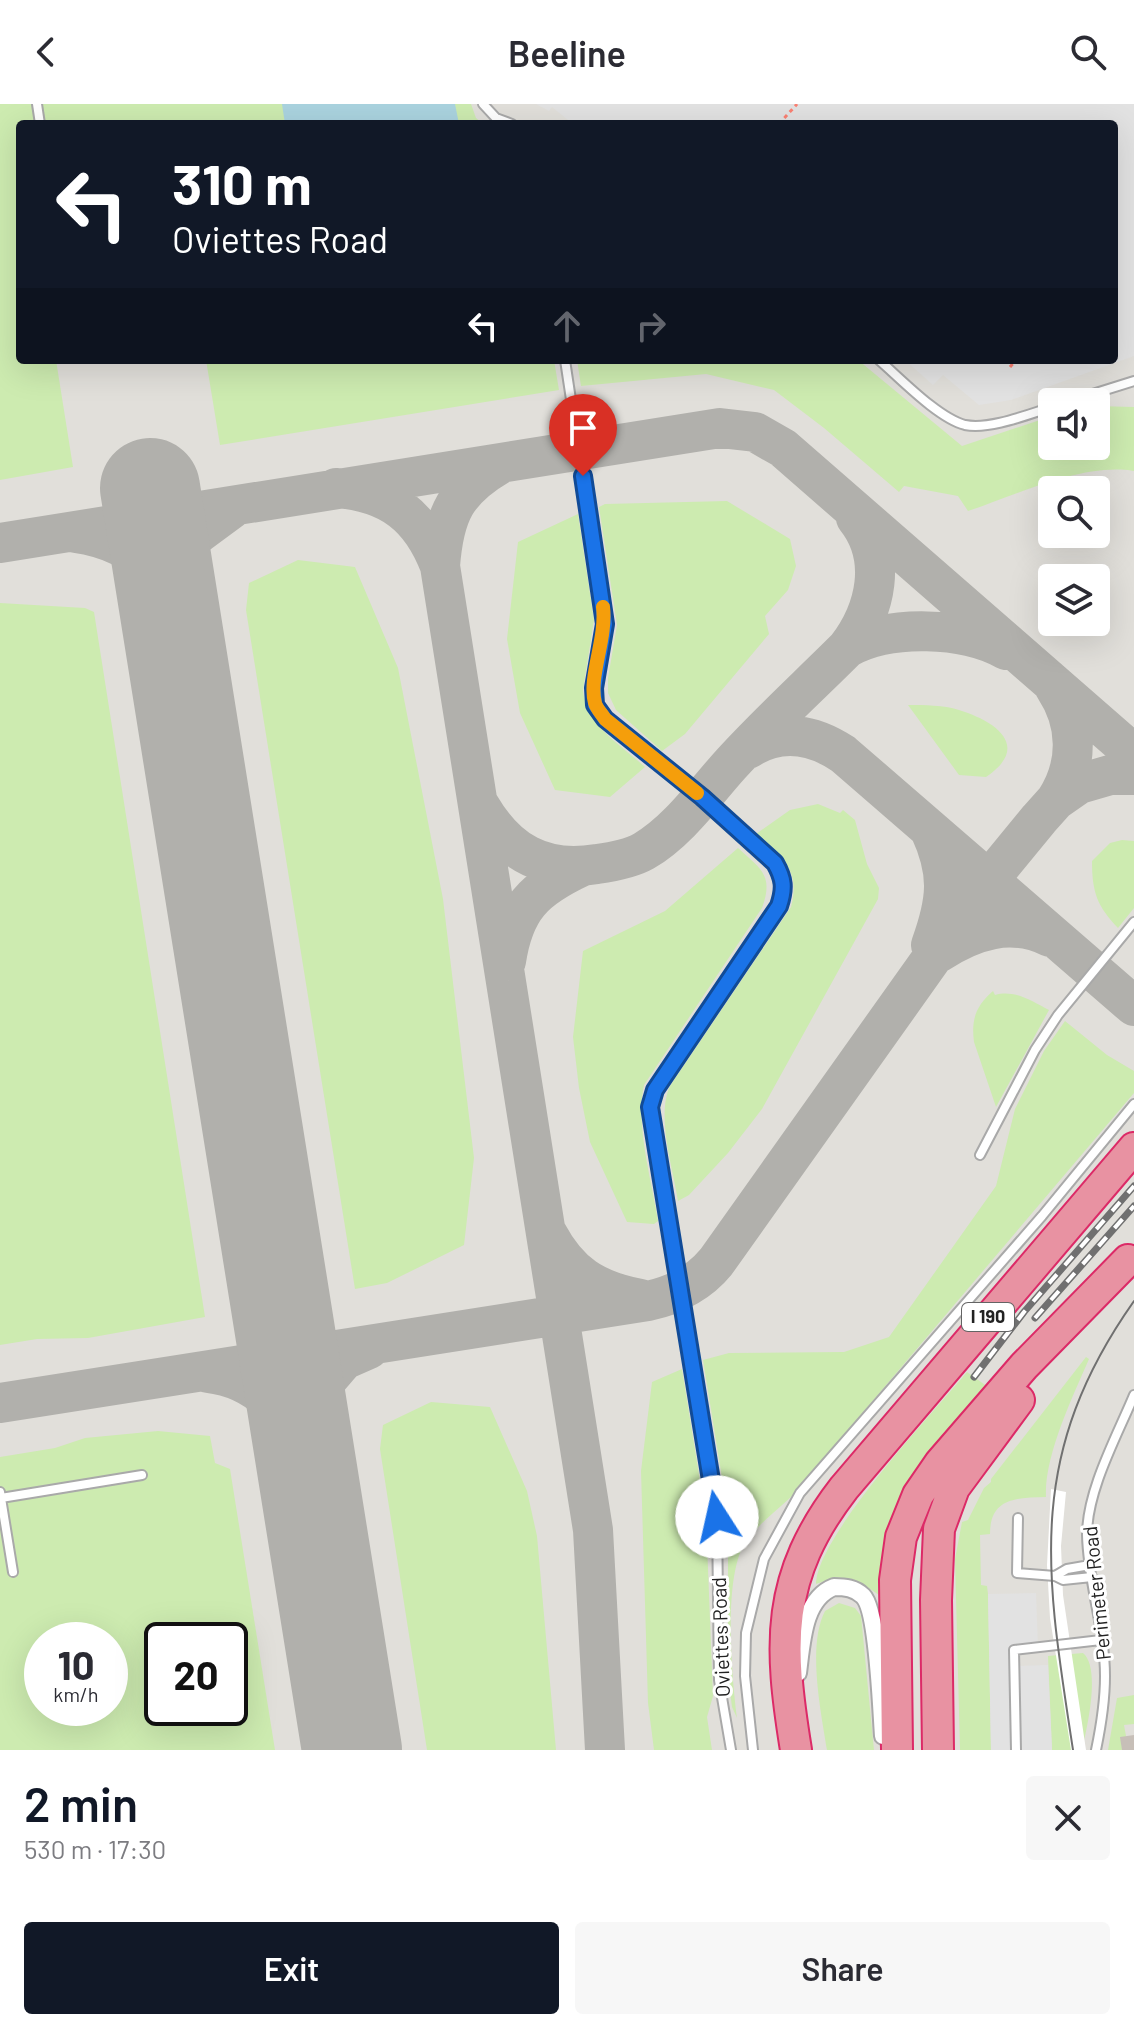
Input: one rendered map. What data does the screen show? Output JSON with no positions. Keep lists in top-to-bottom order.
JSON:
{
  "streets": {
    "highway": ["I 190"],
    "lane": ["Perimeter Road", "Oviettes Road"]
  },
  "page": {
    "header": "Beeline",
    "turn": ["310 m", "Oviettes Road"],
    "speed": "10 km/h",
    "limit": "20",
    "heading": ["2 min", "530 m · 17:30"],
    "buttons": ["Exit", "Share"]
  }
}
